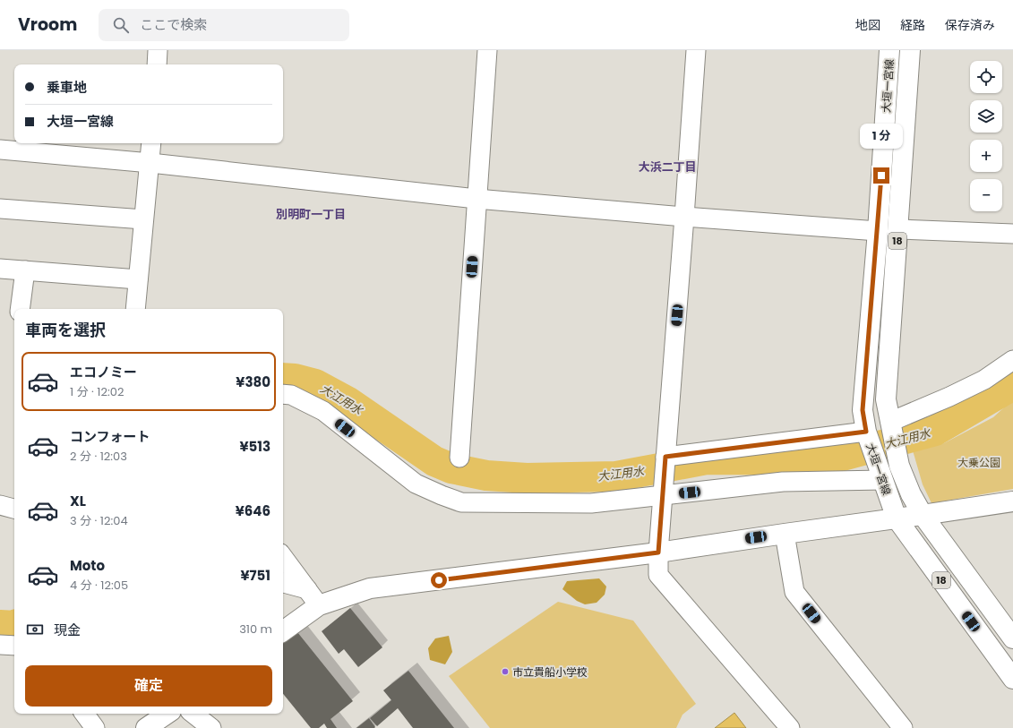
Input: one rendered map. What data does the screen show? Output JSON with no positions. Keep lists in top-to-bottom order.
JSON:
{
  "streets": {
    "main road": ["大垣一宮線", "18"]
  },
  "districts": ["大浜二丁目", "別明町一丁目"],
  "water": ["大江用水"],
  "parks": ["大乗公園"],
  "places": ["市立貴船小学校"],
  "page": {
    "header": "Vroom",
    "search": "ここで検索",
    "nav": ["地図", "経路", "保存済み"],
    "map_buttons": ["+", "−"],
    "banner": ["乗車地", "大垣一宮線"],
    "bubble": "1 分",
    "heading": "車両を選択",
    "list": [
      {
        "name": "エコノミー",
        "note": "1 分 · 12:02",
        "value": "¥380"
      },
      {
        "name": "コンフォート",
        "note": "2 分 · 12:03",
        "value": "¥513"
      },
      {
        "name": "XL",
        "note": "3 分 · 12:04",
        "value": "¥646"
      },
      {
        "name": "Moto",
        "note": "4 分 · 12:05",
        "value": "¥751"
      }
    ],
    "pay": ["現金", "310 m"],
    "buttons": "確定"
  }
}
